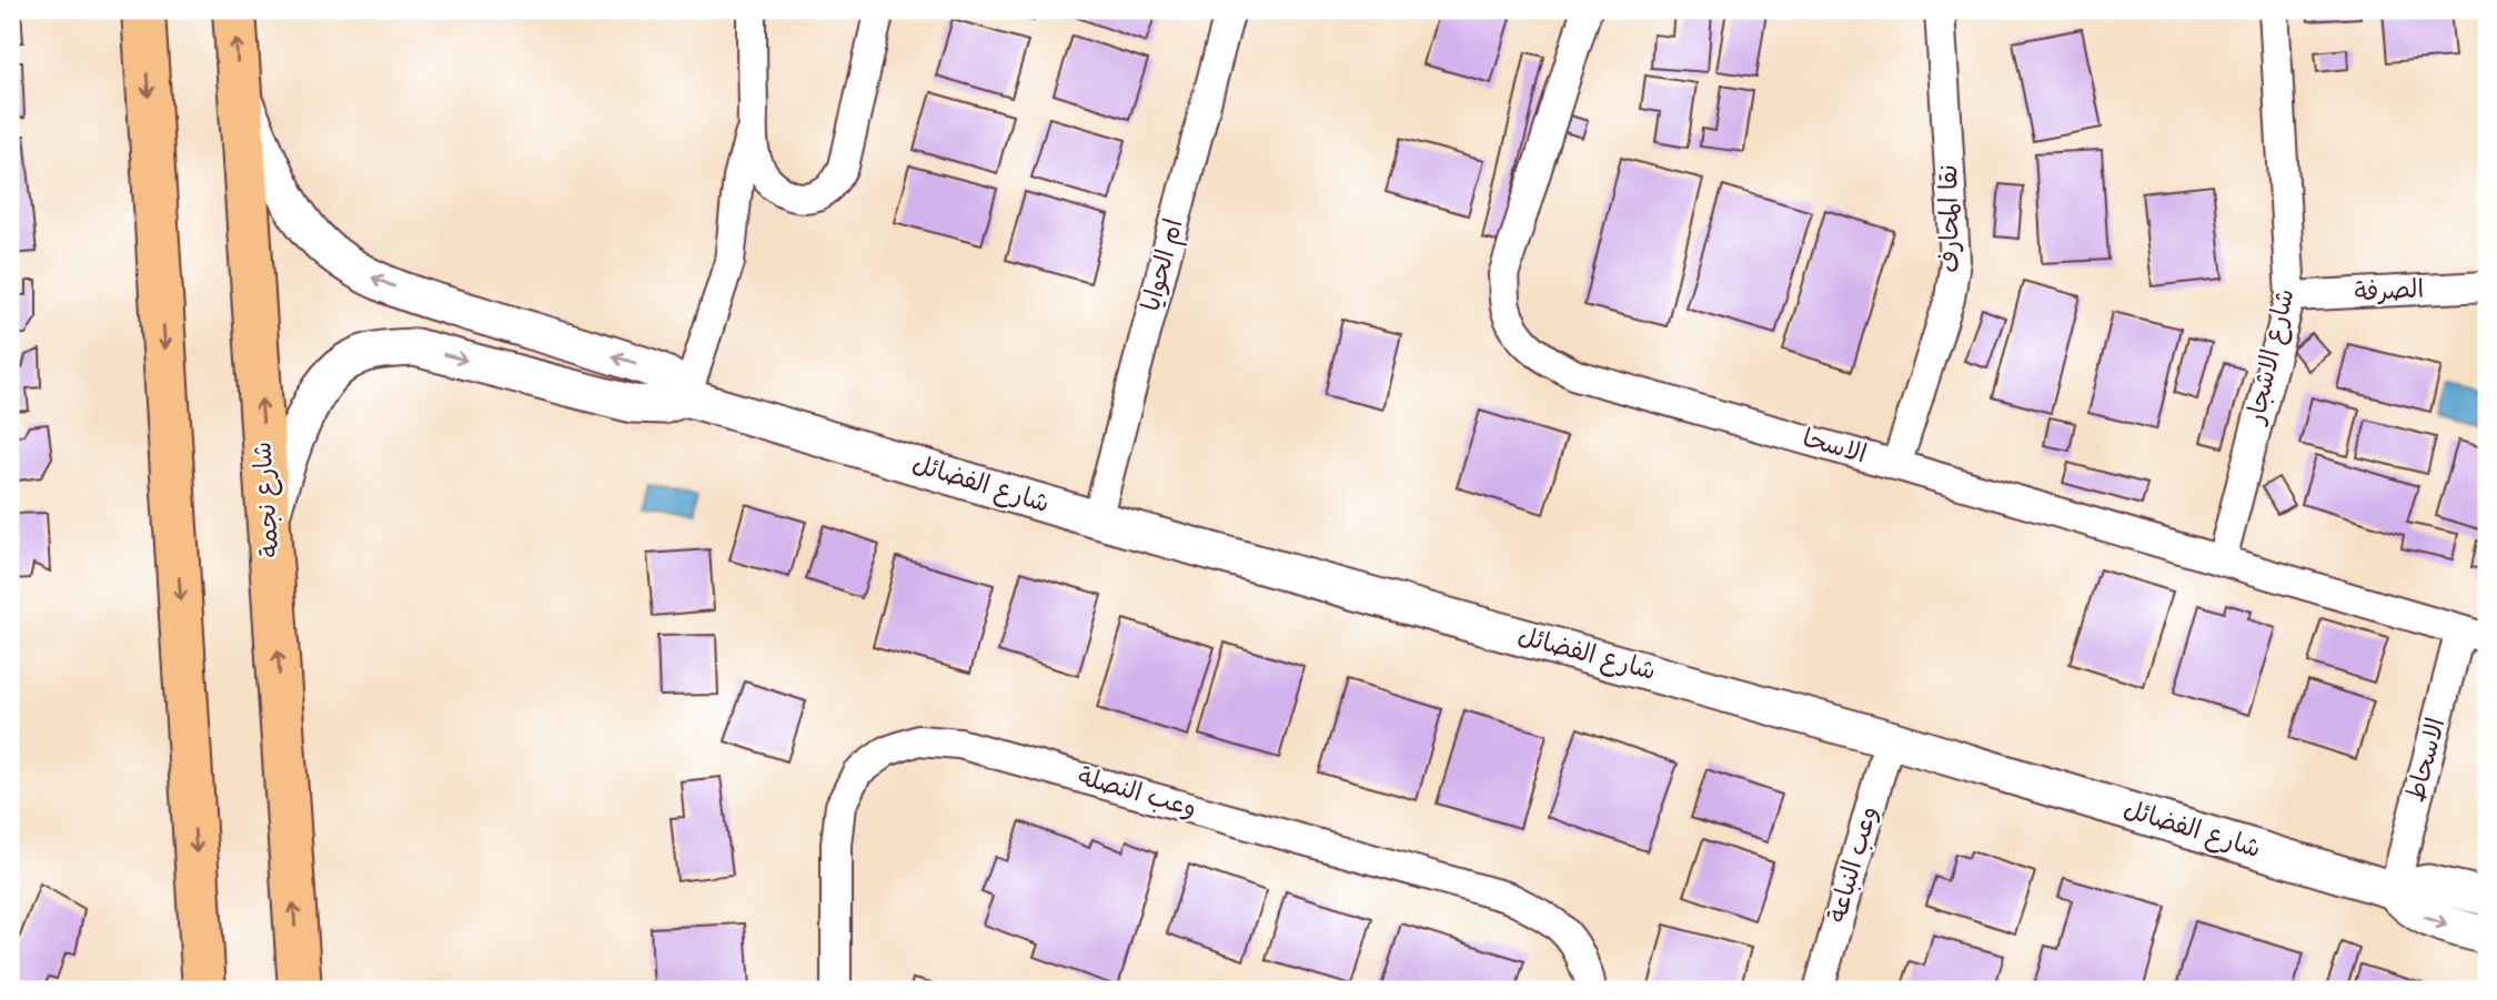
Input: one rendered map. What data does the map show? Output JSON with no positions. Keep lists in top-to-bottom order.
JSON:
{
  "streets": {
    "main road": ["شارع نجمة"],
    "street": [
      "نقا المحارف",
      "ام الحوايا",
      "الصرفة",
      "شارع الاشجار",
      "الاسحا",
      "شارع الفضائل",
      "الاسحاط",
      "وعب النصلة",
      "وعب النباعة"
    ]
  },
  "crossings": [
    ["نقا المحارف", "الاسحا"],
    ["ام الحوايا", "شارع الفضائل"],
    ["الصرفة", "شارع الاشجار"],
    ["شارع الاشجار", "الاسحا"],
    ["الاسحا", "الاسحاط"],
    ["شارع الفضائل", "شارع نجمة"],
    ["شارع الفضائل", "الاسحاط"],
    ["شارع الفضائل", "وعب النباعة"]
  ]
}
